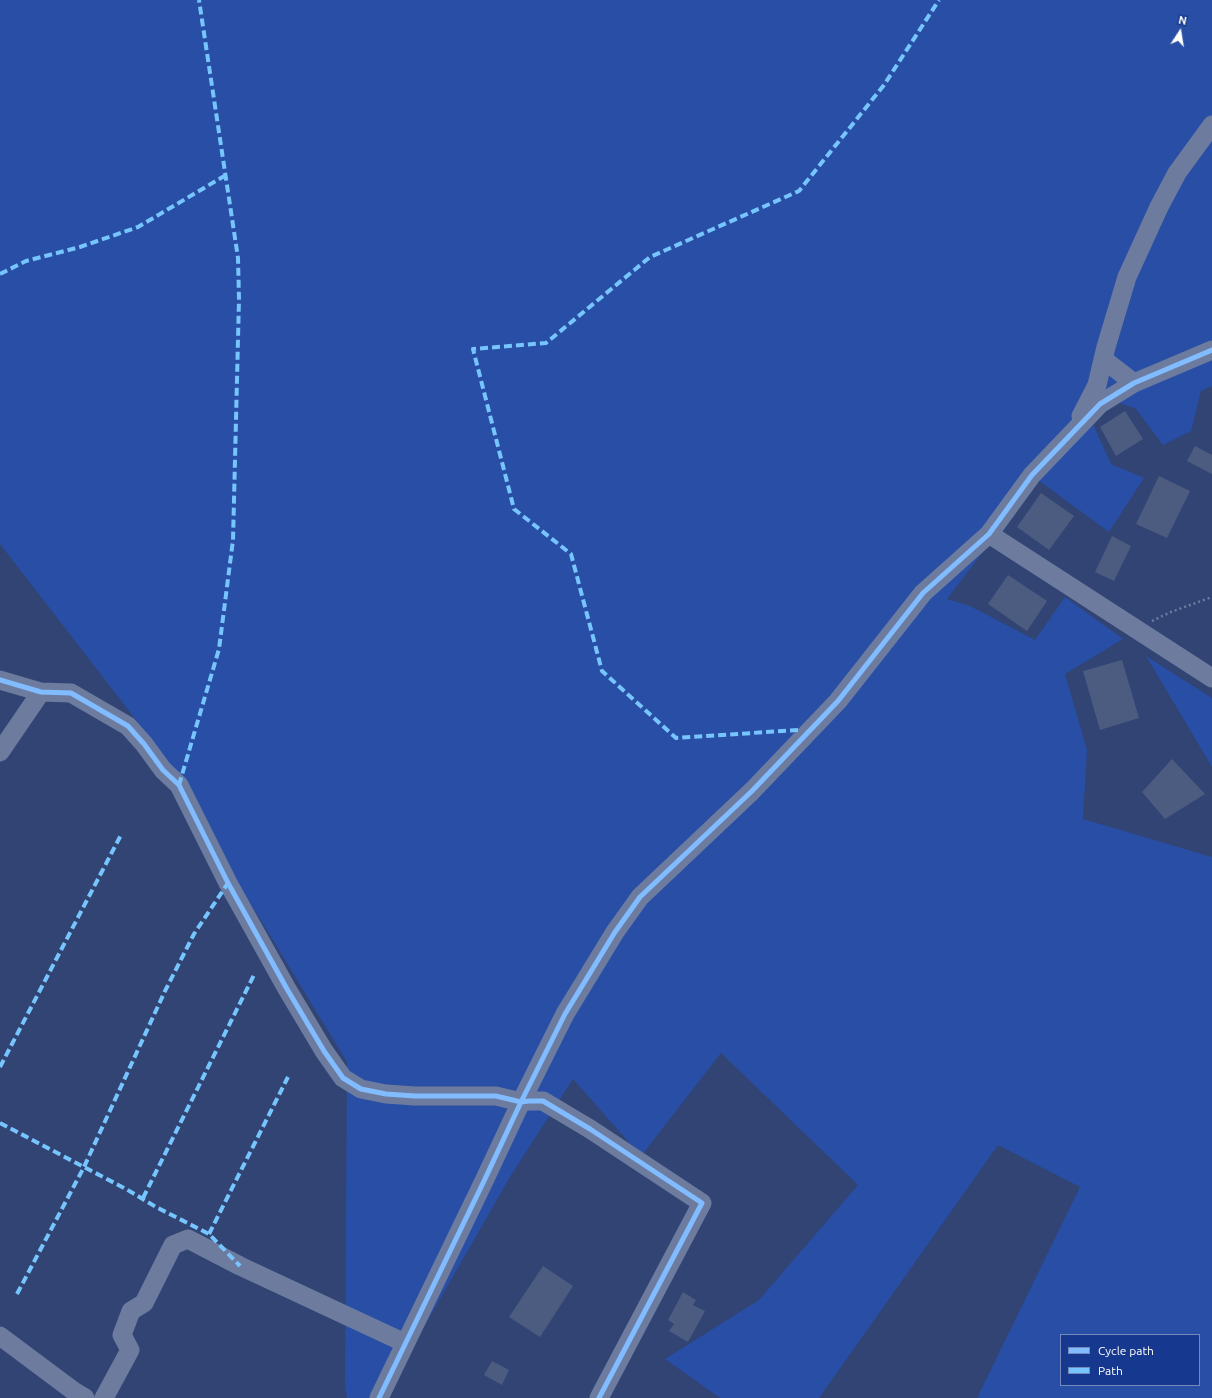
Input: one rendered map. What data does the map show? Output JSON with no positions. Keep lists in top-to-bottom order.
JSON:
{
  "legend": ["Cycle path", "Path"],
  "north": "top"
}
